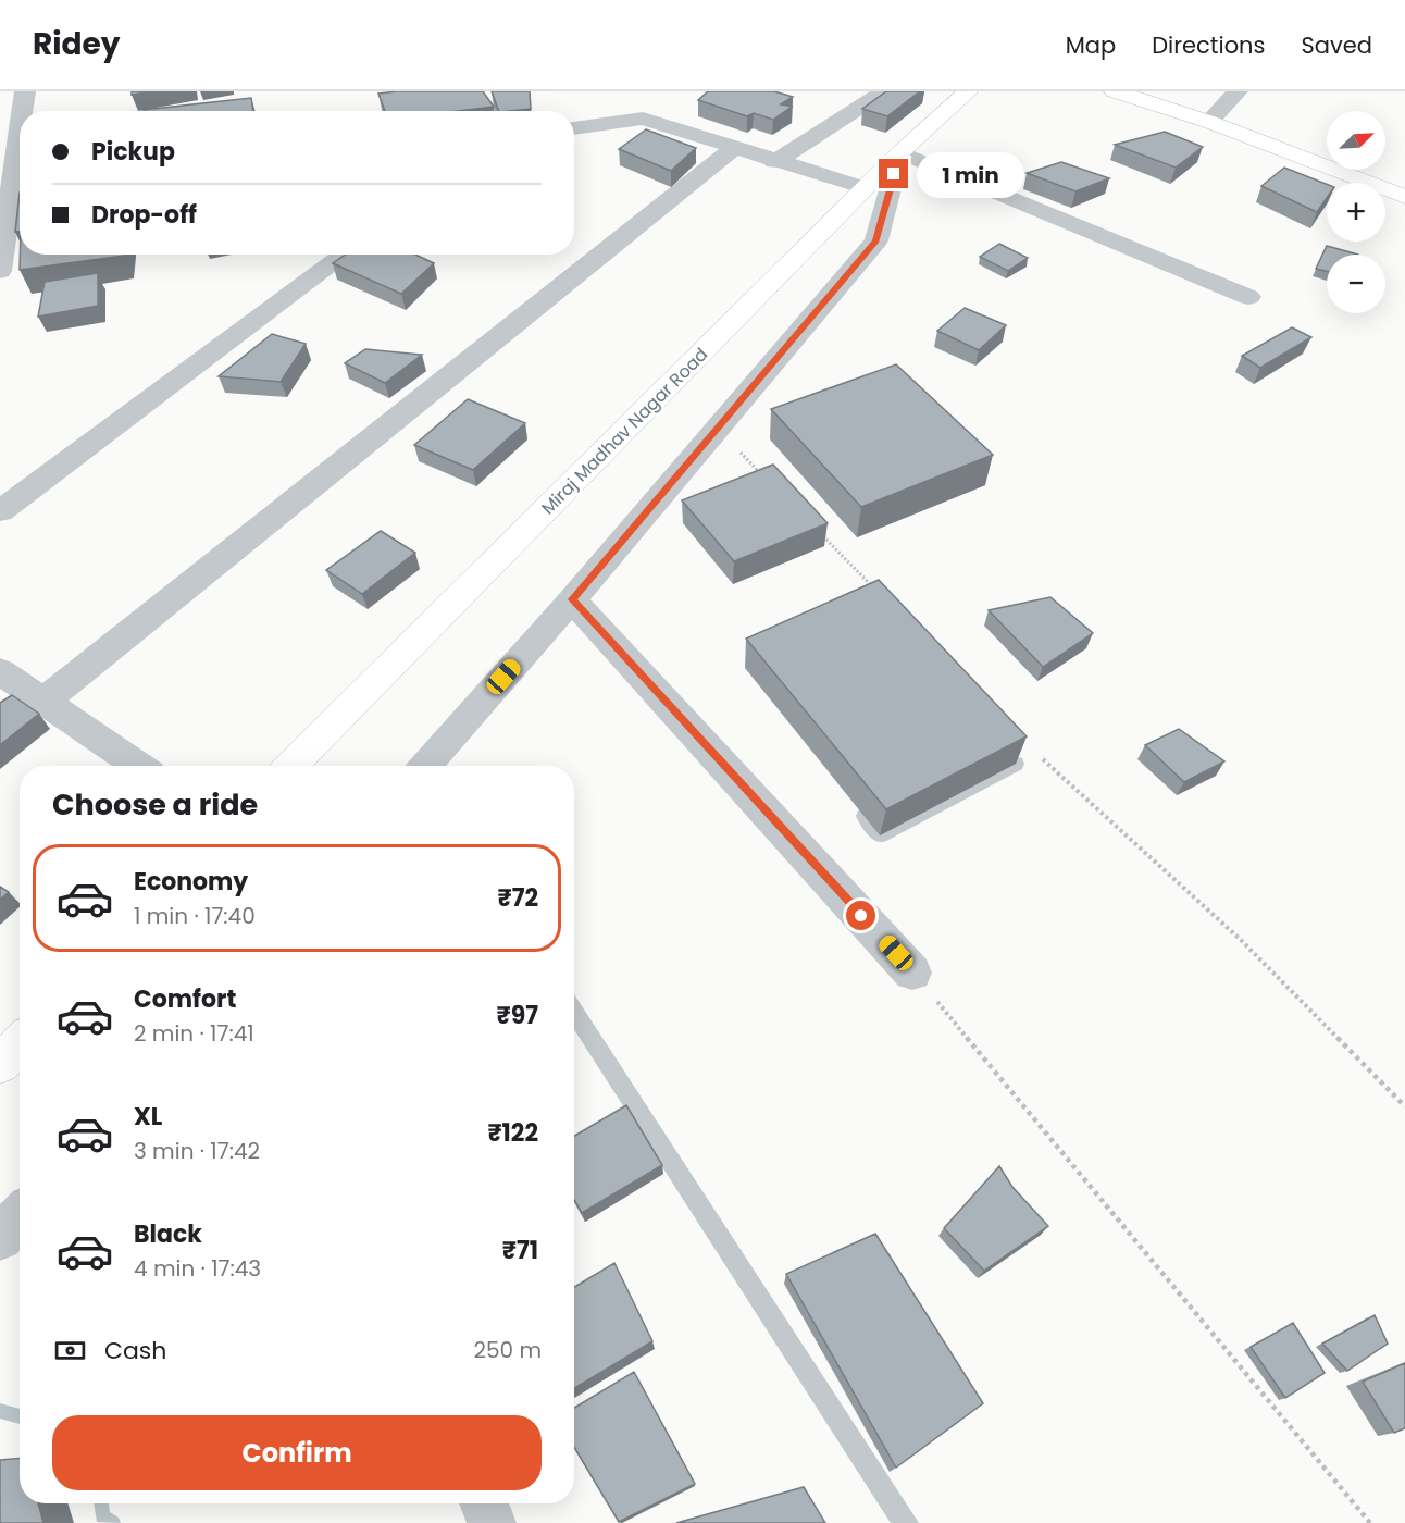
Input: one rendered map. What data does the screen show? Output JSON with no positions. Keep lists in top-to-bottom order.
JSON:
{
  "streets": {
    "street": ["Miraj Madhav Nagar Road"]
  },
  "north": "top right",
  "page": {
    "header": "Ridey",
    "nav": ["Map", "Directions", "Saved"],
    "map_buttons": ["+", "−"],
    "banner": ["Pickup", "Drop-off"],
    "bubble": "1 min",
    "heading": "Choose a ride",
    "list": [
      {
        "name": "Economy",
        "note": "1 min · 17:40",
        "value": "₹72"
      },
      {
        "name": "Comfort",
        "note": "2 min · 17:41",
        "value": "₹97"
      },
      {
        "name": "XL",
        "note": "3 min · 17:42",
        "value": "₹122"
      },
      {
        "name": "Black",
        "note": "4 min · 17:43",
        "value": "₹71"
      }
    ],
    "pay": ["Cash", "250 m"],
    "buttons": "Confirm"
  }
}
